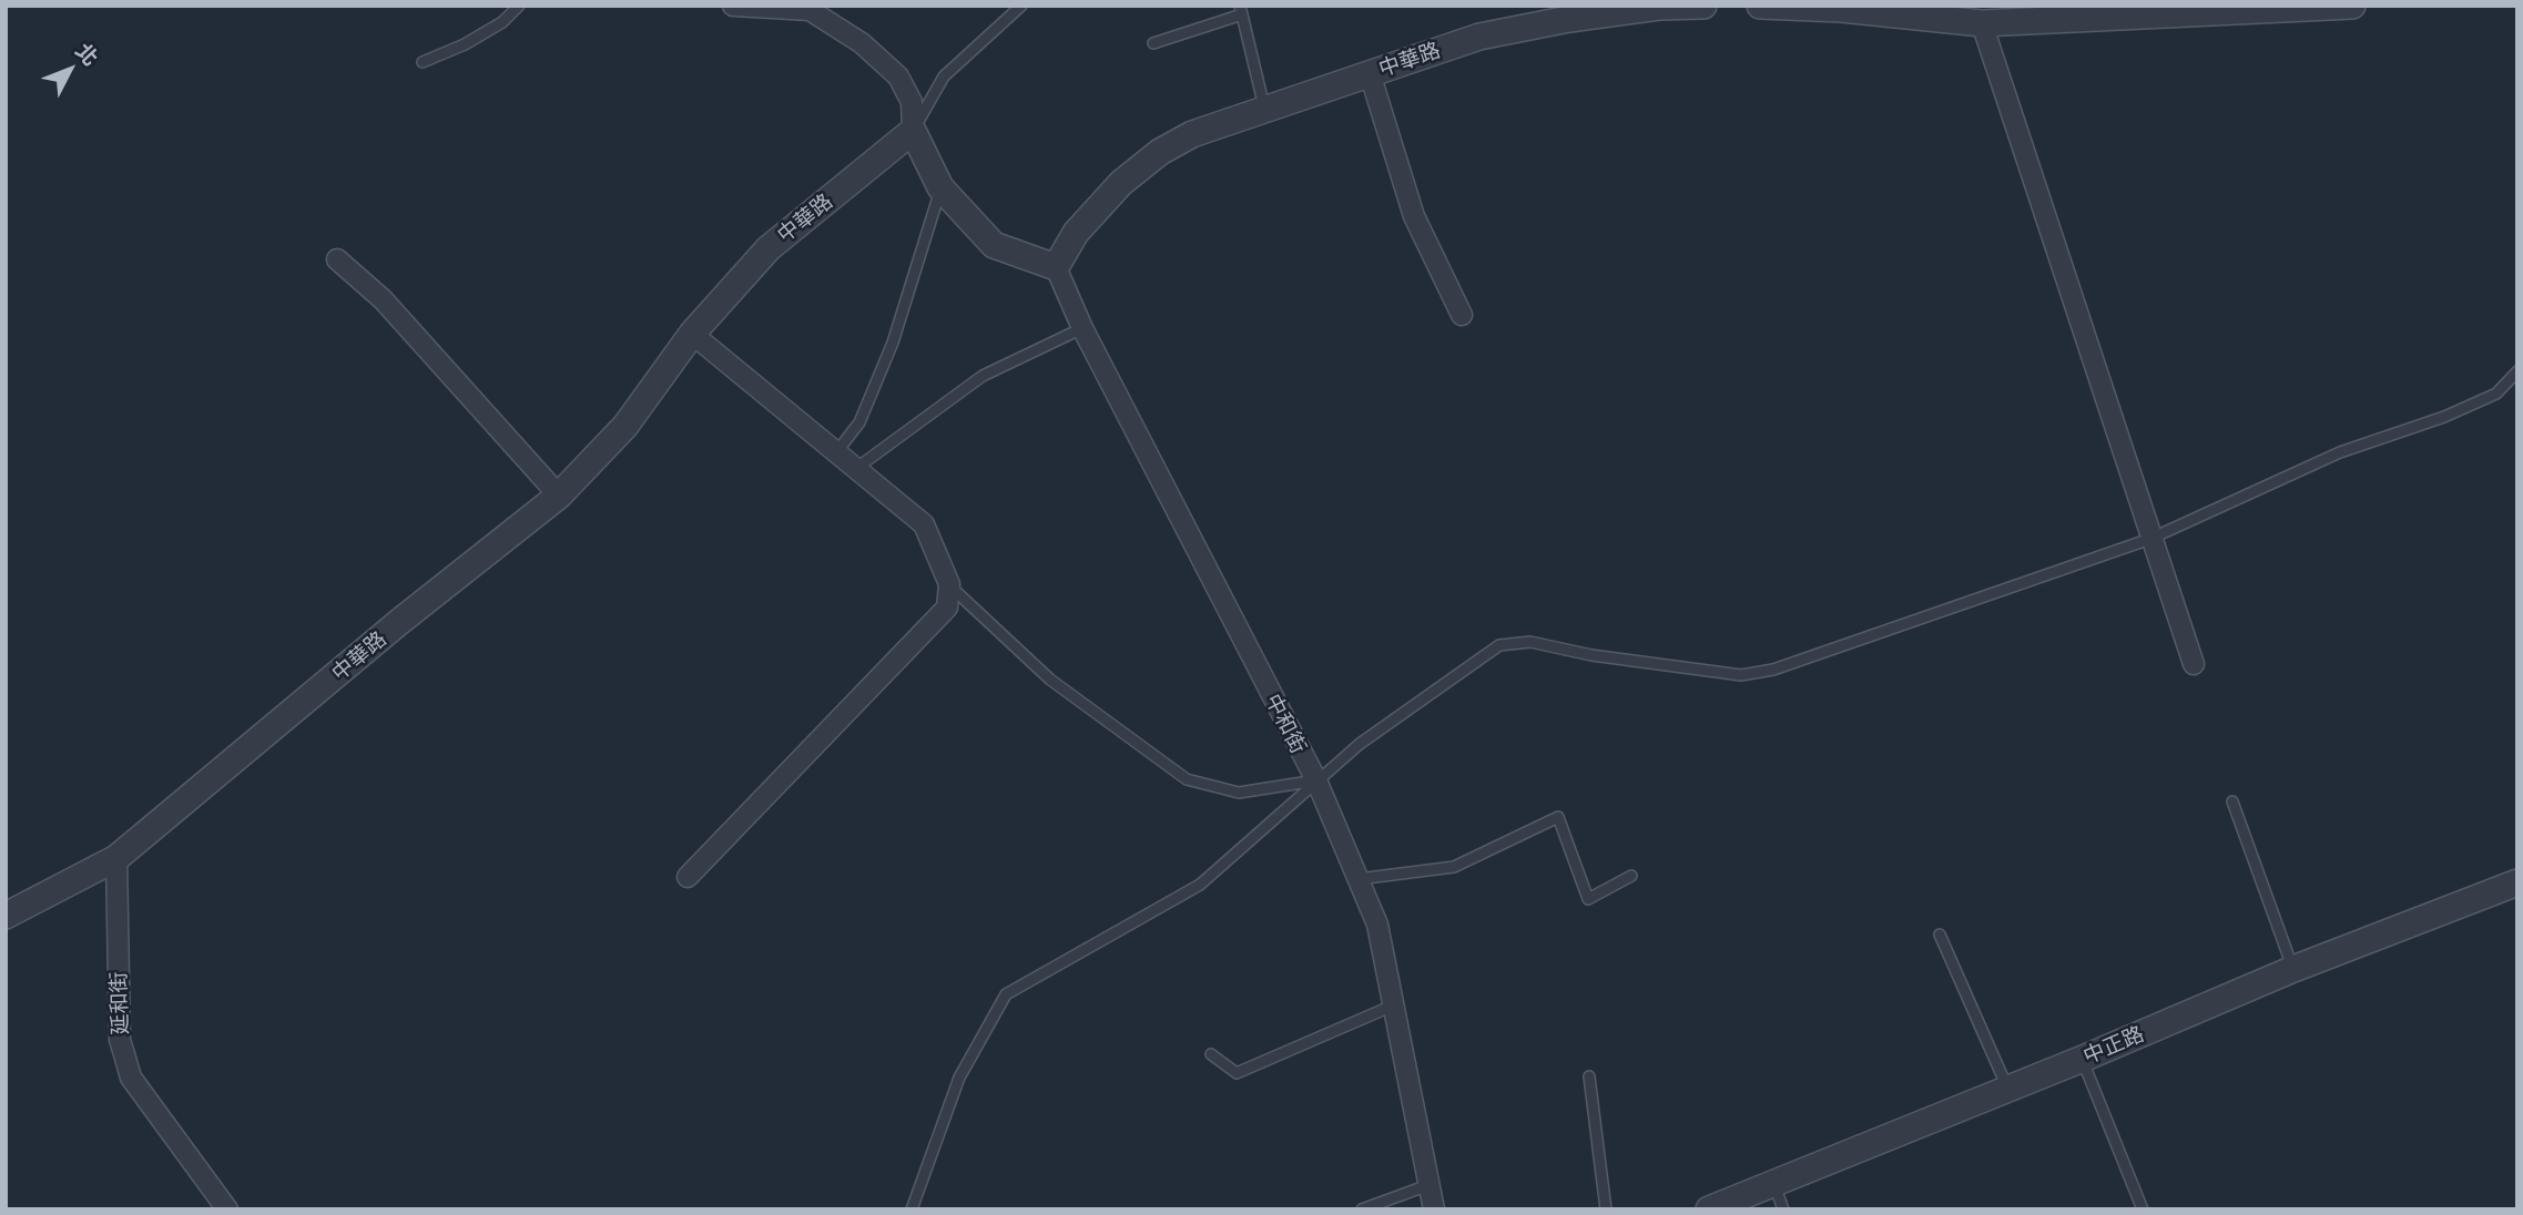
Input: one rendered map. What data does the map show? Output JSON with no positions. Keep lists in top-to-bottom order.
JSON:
{
  "streets": {
    "street": [
      "中華路",
      "中和街",
      "延和街",
      "中正路"
    ]
  },
  "crossings": [
    ["中華路", "中和街"],
    ["中華路", "延和街"]
  ],
  "north": "top right"
}
